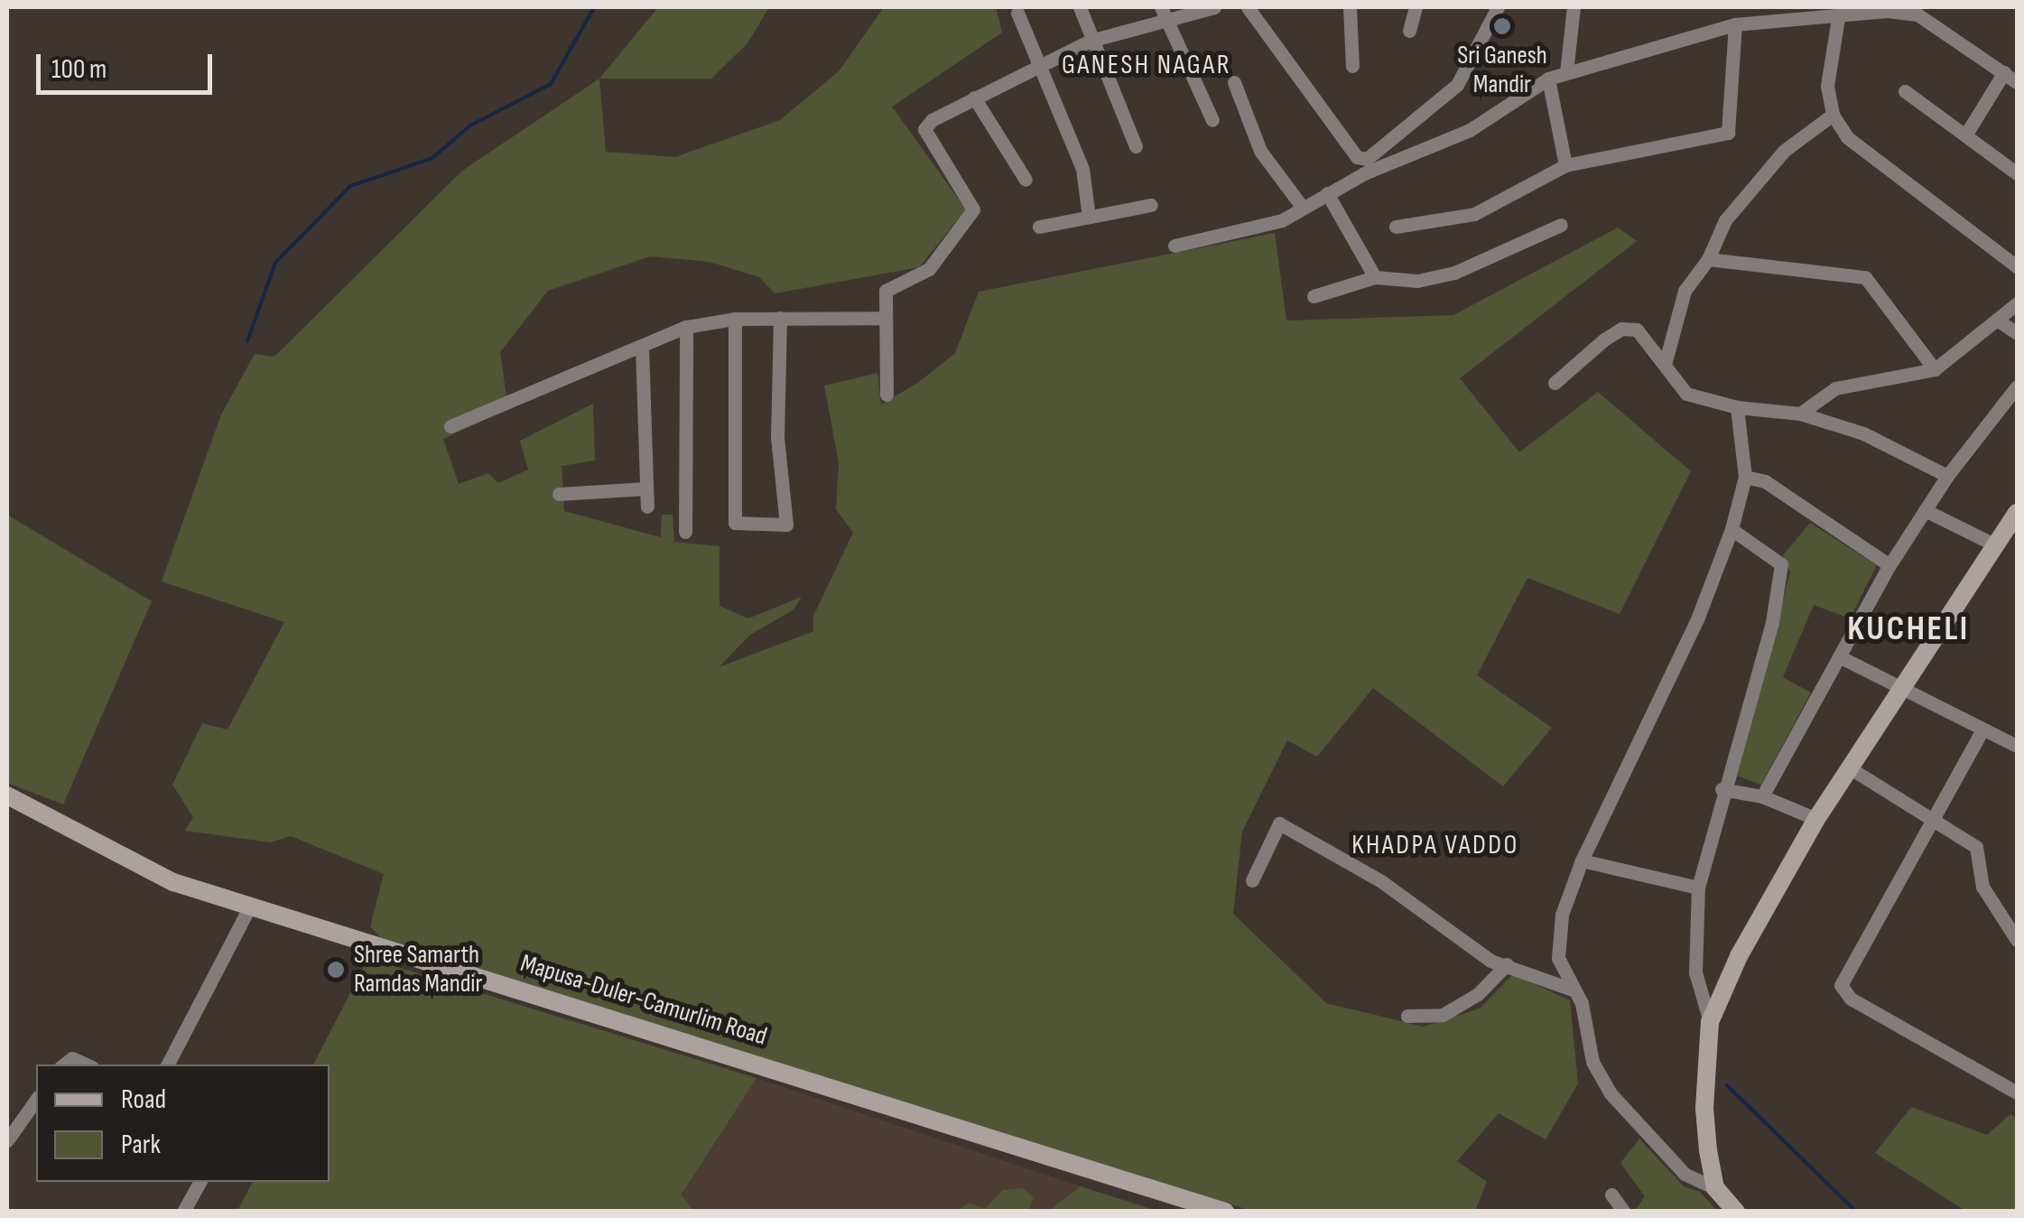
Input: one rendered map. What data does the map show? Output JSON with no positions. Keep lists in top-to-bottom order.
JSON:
{
  "streets": {
    "street": ["Mapusa-Duler-Camurlim Road"]
  },
  "districts": ["GANESH NAGAR", "KUCHELI", "KHADPA VADDO"],
  "places": ["Sri Ganesh Mandir", "Shree Samarth Ramdas Mandir"],
  "legend": ["Road", "Park"],
  "scale_bar": "100 m"
}
